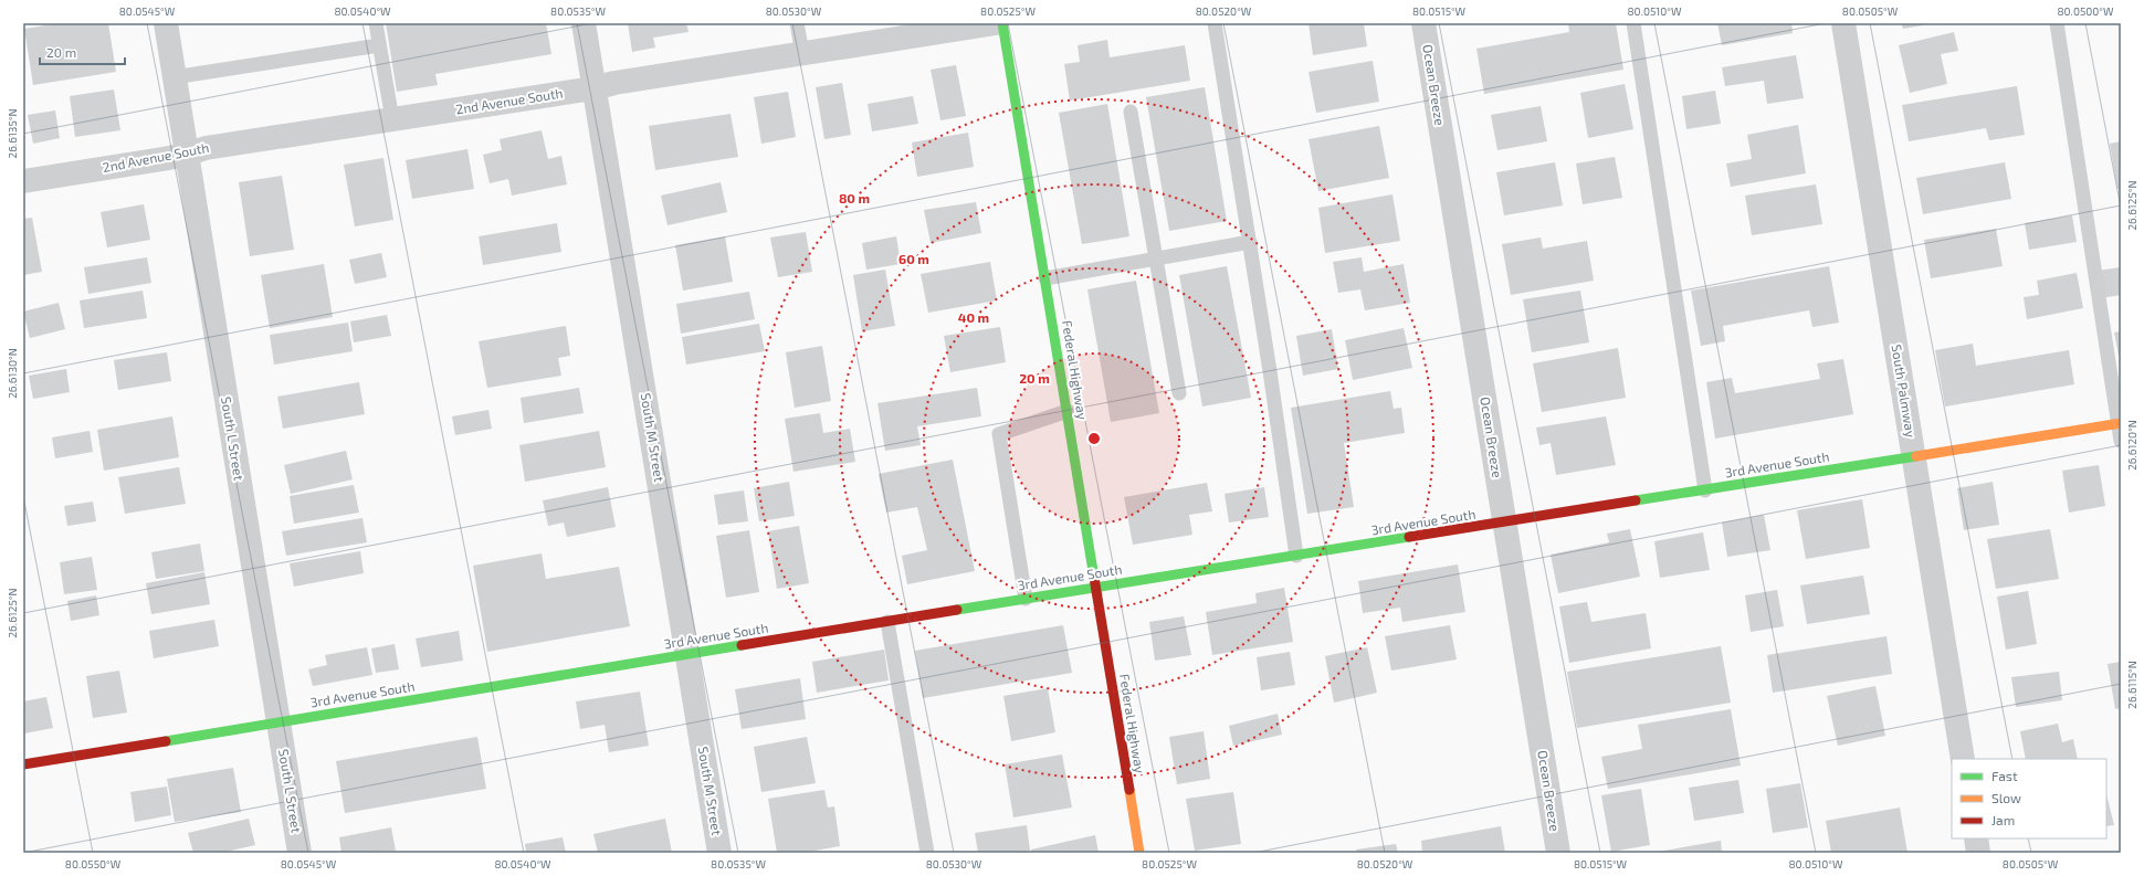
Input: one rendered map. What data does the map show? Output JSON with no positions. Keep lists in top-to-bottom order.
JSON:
{
  "streets": {
    "street": [
      "Ocean Breeze",
      "2nd Avenue South",
      "Federal Highway",
      "South Palmway",
      "South M Street",
      "South L Street",
      "3rd Avenue South"
    ]
  },
  "crossings": [
    ["Ocean Breeze", "3rd Avenue South"],
    ["2nd Avenue South", "South M Street"],
    ["2nd Avenue South", "South L Street"],
    ["Federal Highway", "3rd Avenue South"],
    ["South Palmway", "3rd Avenue South"],
    ["South M Street", "3rd Avenue South"],
    ["South L Street", "3rd Avenue South"]
  ],
  "legend": ["Fast", "Slow", "Jam"],
  "scale_bar": "20 m",
  "coordinates": [
    "80.0545°W",
    "80.0540°W",
    "80.0535°W",
    "80.0530°W",
    "80.0525°W",
    "80.0520°W",
    "80.0515°W",
    "80.0510°W",
    "80.0505°W",
    "80.0500°W",
    "26.6135°N",
    "26.6125°N",
    "26.6130°N",
    "26.6120°N",
    "26.6115°N",
    "80.0550°W"
  ],
  "rings": [
    "80 m",
    "60 m",
    "40 m",
    "20 m"
  ]
}
